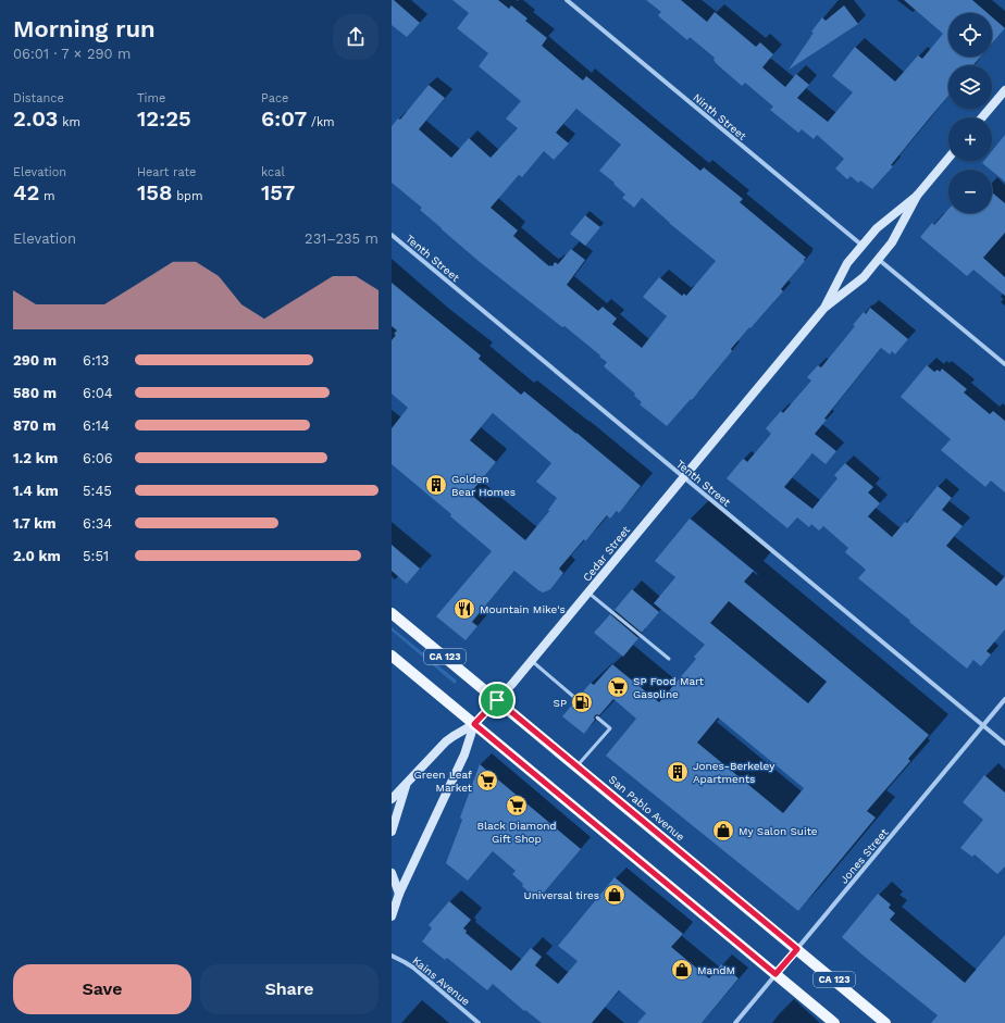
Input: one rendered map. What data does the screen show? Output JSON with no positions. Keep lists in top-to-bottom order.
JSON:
{
  "streets": {
    "main road": ["CA 123", "San Pablo Avenue"],
    "street": [
      "Ninth Street",
      "Tenth Street",
      "Cedar Street",
      "Jones Street",
      "Kains Avenue"
    ]
  },
  "crossings": [
    ["Ninth Street", "Cedar Street"],
    ["Tenth Street", "Cedar Street"],
    ["Tenth Street", "Jones Street"],
    ["Cedar Street", "CA 123"],
    ["Cedar Street", "San Pablo Avenue"],
    ["CA 123", "Jones Street"],
    ["San Pablo Avenue", "Jones Street"]
  ],
  "places": {
    "building": ["Golden Bear Homes", "Jones-Berkeley Apartments"],
    "restaurant": ["Mountain Mike's"],
    "supermarket": ["SP Food Mart Gasoline", "Green Leaf Market", "Black Diamond Gift Shop"],
    "fuel station": ["SP"],
    "shop": ["My Salon Suite", "Universal tires", "MandM"]
  },
  "page": {
    "heading": ["Morning run", "06:01 · 7 × 290 m"],
    "map_buttons": ["+", "−"],
    "stats": [
      ["Distance", "2.03 km"],
      ["Time", "12:25"],
      ["Pace", "6:07 /km"],
      ["Elevation", "42 m"],
      ["Heart rate", "158 bpm"],
      ["kcal", "157"]
    ],
    "chart": ["Elevation", "231–235 m"],
    "list": [
      {
        "name": "290 m",
        "note": "6:13"
      },
      {
        "name": "580 m",
        "note": "6:04"
      },
      {
        "name": "870 m",
        "note": "6:14"
      },
      {
        "name": "1.2 km",
        "note": "6:06"
      },
      {
        "name": "1.4 km",
        "note": "5:45"
      },
      {
        "name": "1.7 km",
        "note": "6:34"
      },
      {
        "name": "2.0 km",
        "note": "5:51"
      }
    ],
    "buttons": ["Save", "Share"]
  }
}
